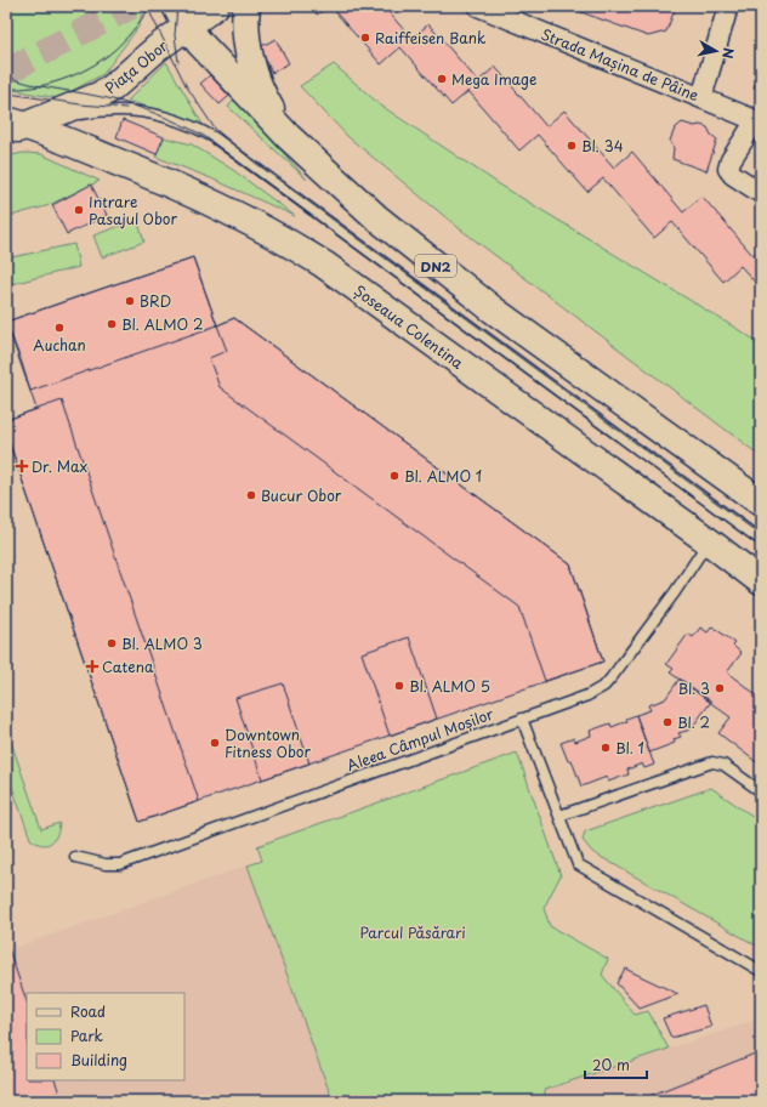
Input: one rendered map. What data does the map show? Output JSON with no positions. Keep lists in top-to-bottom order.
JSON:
{
  "streets": {
    "main road": ["Piața Obor", "DN2", "Șoseaua Colentina"],
    "street": ["Strada Mașina de Pâine"],
    "lane": ["Aleea Câmpul Moșilor"]
  },
  "crossings": [
    ["Piața Obor", "DN2"],
    ["Piața Obor", "Șoseaua Colentina"],
    ["Șoseaua Colentina", "Aleea Câmpul Moșilor"]
  ],
  "parks": ["Parcul Păsărari"],
  "places": {
    "other": [
      "Raiffeisen Bank",
      "Mega Image",
      "Bl. 34",
      "Intrare Pasajul Obor",
      "BRD",
      "Bl. ALMO 2",
      "Auchan",
      "Bl. ALMO 1",
      "Bucur Obor",
      "Bl. ALMO 3",
      "Bl. ALMO 5",
      "Bl. 3",
      "Bl. 2",
      "Downtown Fitness Obor",
      "Bl. 1"
    ],
    "health": ["Dr. Max", "Catena"]
  },
  "legend": ["Road", "Park", "Building"],
  "scale_bar": "20 m",
  "north": "right"
}
